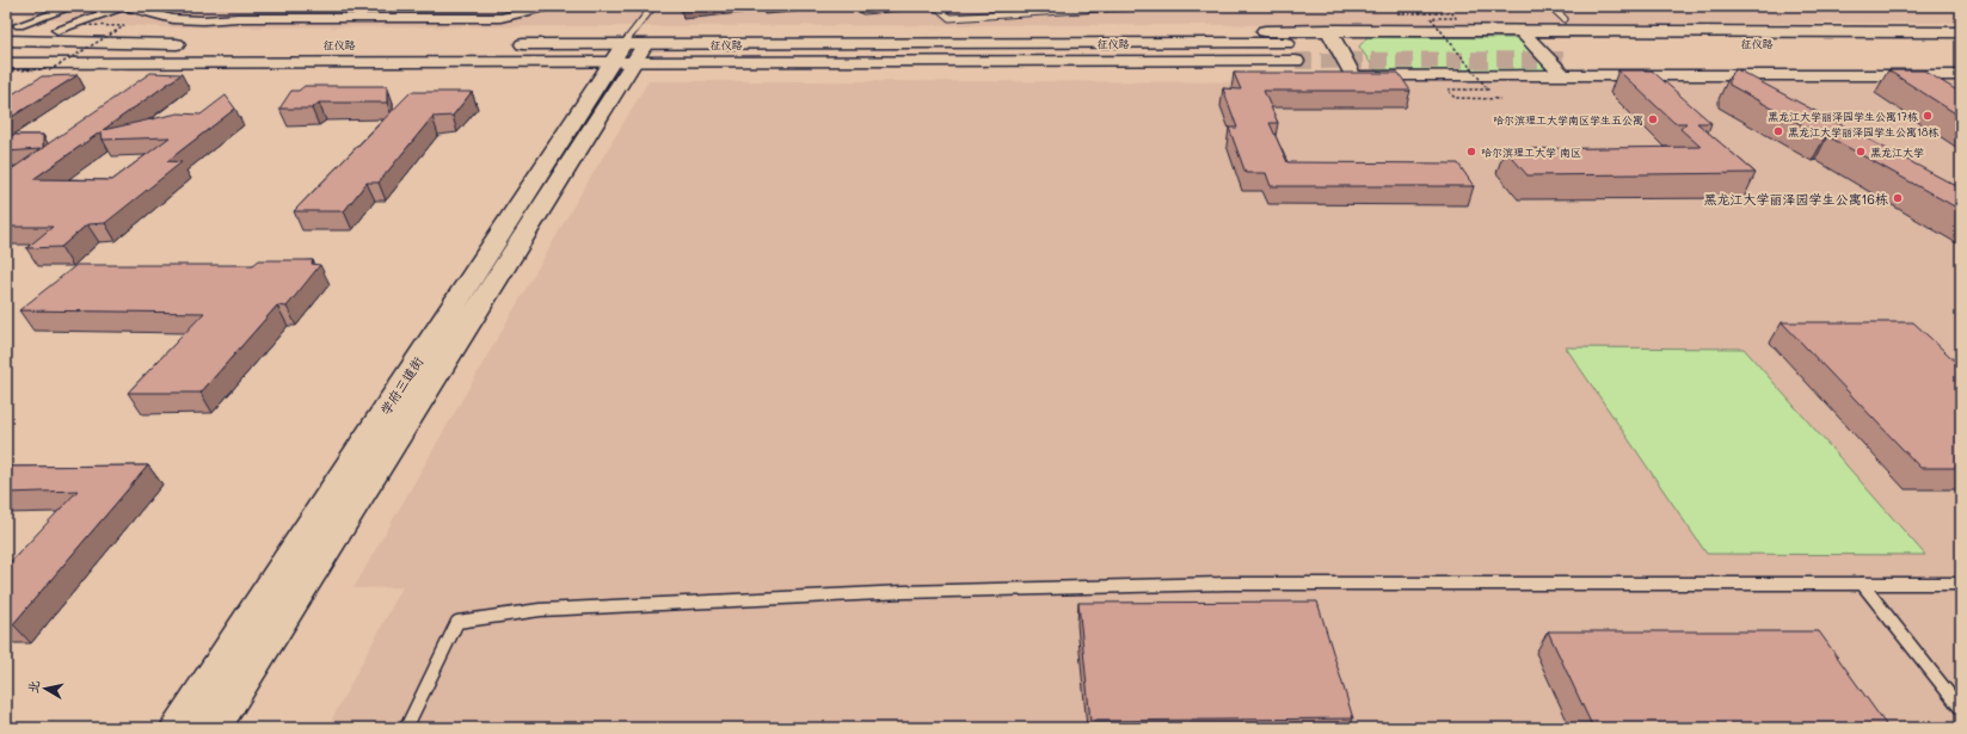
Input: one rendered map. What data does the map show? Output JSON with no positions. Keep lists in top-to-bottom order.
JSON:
{
  "streets": {
    "main road": ["征仪路", "学府三道街"]
  },
  "crossings": [
    ["征仪路", "学府三道街"]
  ],
  "places": [
    "黑龙江大学丽泽园学生公寓17栋",
    "哈尔滨理工大学南区学生五公寓",
    "黑龙江大学丽泽园学生公寓18栋",
    "哈尔滨理工大学 南区",
    "黑龙江大学",
    "黑龙江大学丽泽园学生公寓16栋"
  ],
  "north": "left"
}
